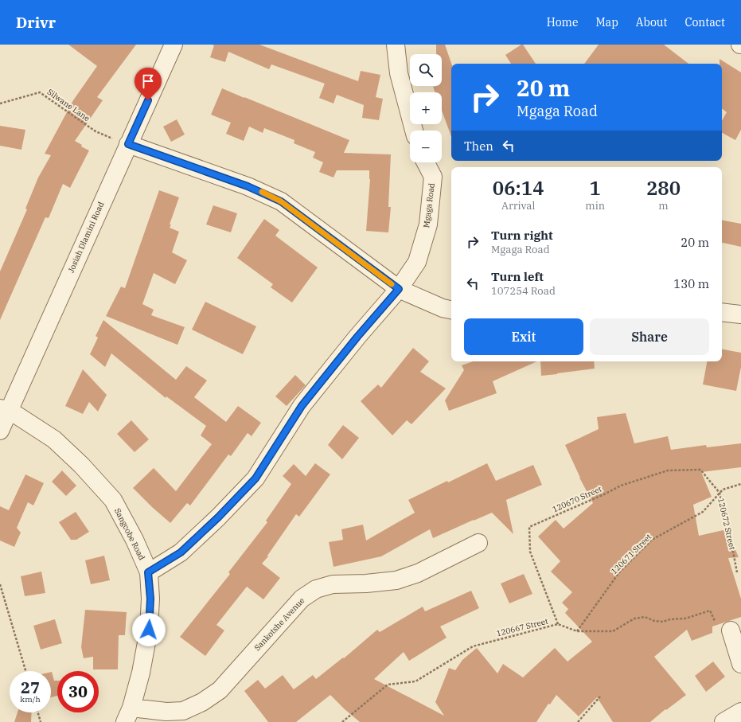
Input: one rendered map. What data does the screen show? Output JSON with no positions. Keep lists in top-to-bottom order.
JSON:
{
  "streets": {
    "street": [
      "Mgaga Road",
      "Josiah Dlamini Road",
      "Sangcobe Road",
      "Sankotshe Avenue"
    ],
    "path": [
      "Silwane Lane",
      "120670 Street",
      "120672 Street",
      "120671 Street",
      "120667 Street"
    ]
  },
  "crossings": [
    ["Silwane Lane", "Josiah Dlamini Road"],
    ["Mgaga Road", "Sangcobe Road"],
    ["Josiah Dlamini Road", "Sangcobe Road"],
    ["120670 Street", "120672 Street"],
    ["120670 Street", "120671 Street"],
    ["120670 Street", "120667 Street"],
    ["120672 Street", "120671 Street"],
    ["Sangcobe Road", "Sankotshe Avenue"],
    ["120671 Street", "120667 Street"]
  ],
  "page": {
    "header": "Drivr",
    "nav": [
      "Home",
      "Map",
      "About",
      "Contact"
    ],
    "map_buttons": ["+", "−"],
    "turn": ["20 m", "Mgaga Road"],
    "then": "Then",
    "eta": [
      "06:14",
      "Arrival",
      "1",
      "min",
      "280",
      "m"
    ],
    "list": [
      {
        "name": "Turn right",
        "note": "Mgaga Road",
        "value": "20 m"
      },
      {
        "name": "Turn left",
        "note": "107254 Road",
        "value": "130 m"
      }
    ],
    "buttons": ["Exit", "Share"],
    "speed": "27 km/h",
    "limit": "30"
  }
}
